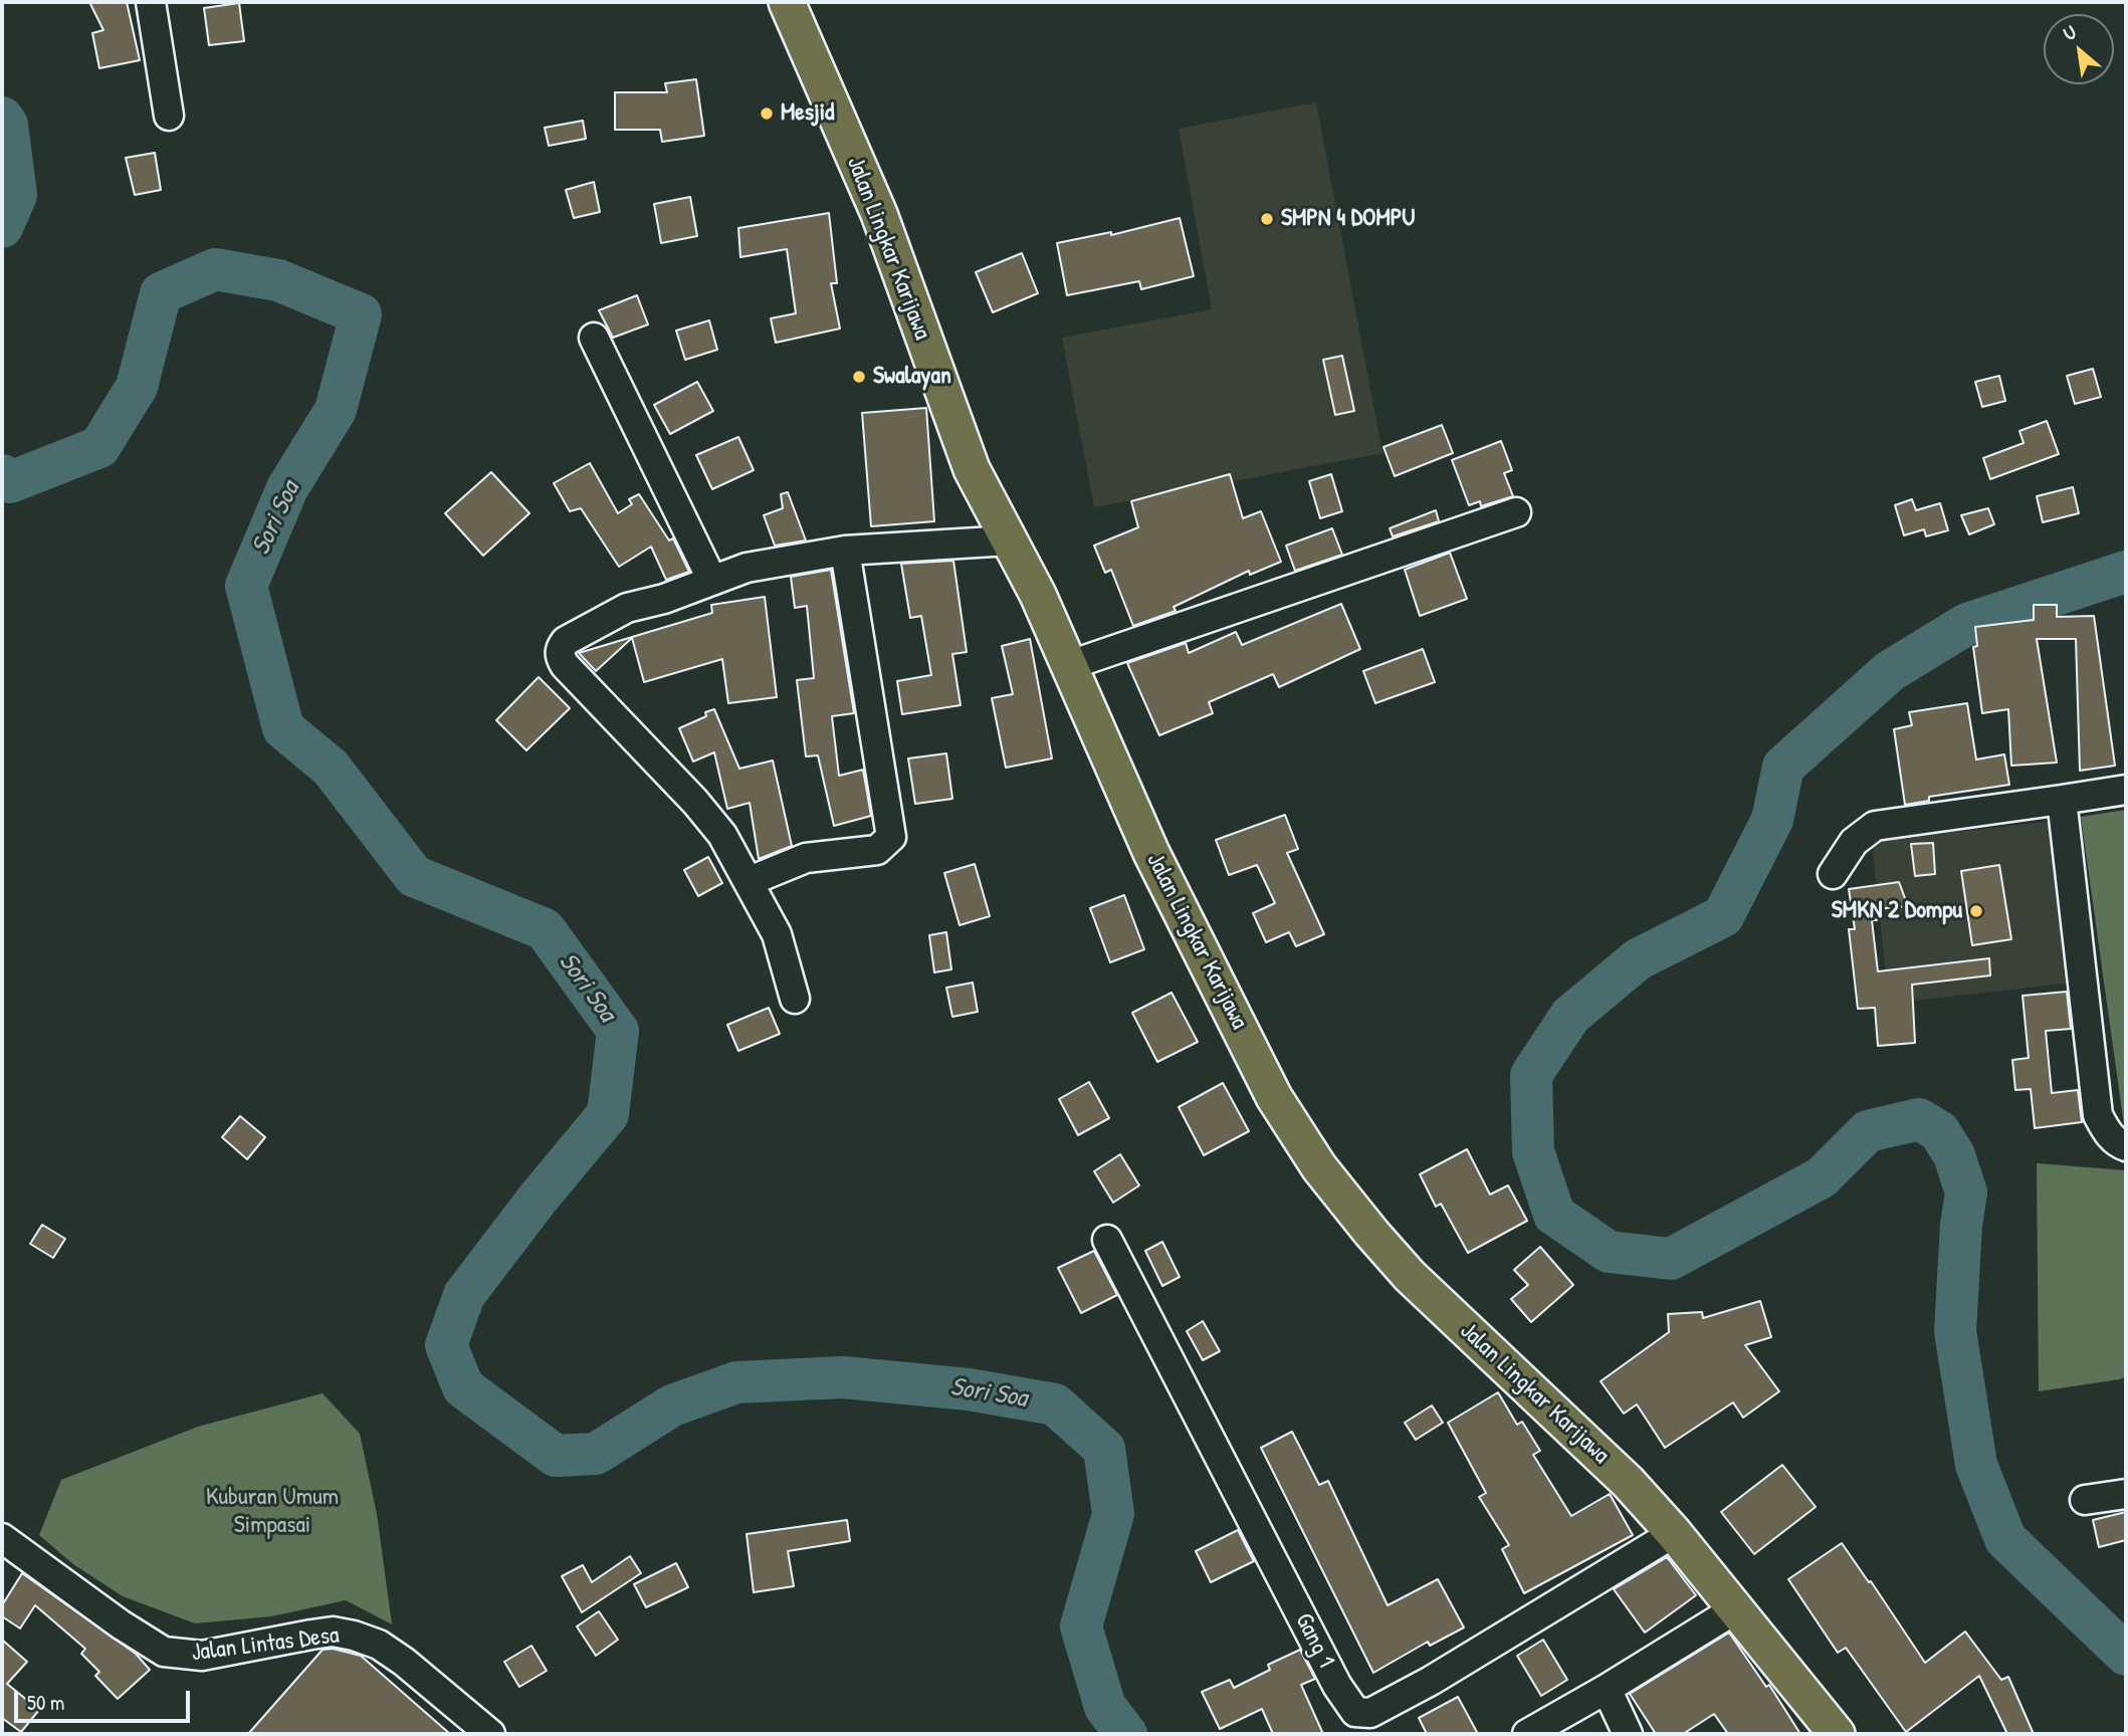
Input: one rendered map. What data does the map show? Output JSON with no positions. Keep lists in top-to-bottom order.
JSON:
{
  "streets": {
    "main road": ["Jalan Lingkar Karijawa"],
    "street": ["Gang 1", "Jalan Lintas Desa"]
  },
  "crossings": [
    ["Jalan Lingkar Karijawa", "Gang 1"]
  ],
  "water": ["Sori Soa"],
  "parks": ["Kuburan Umum Simpasai"],
  "places": [
    "Mesjid",
    "SMPN 4 DOMPU",
    "Swalayan",
    "SMKN 2 Dompu"
  ],
  "scale_bar": "50 m",
  "north": "top left"
}
